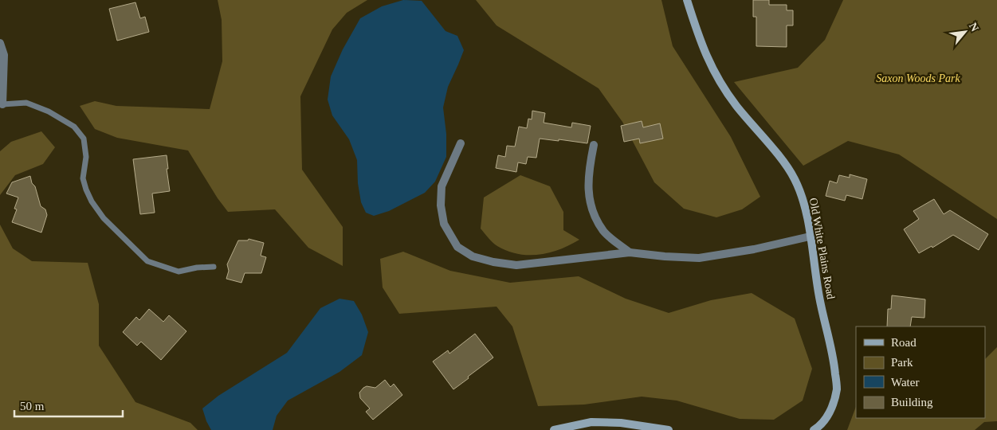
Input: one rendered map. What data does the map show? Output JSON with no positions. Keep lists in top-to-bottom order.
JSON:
{
  "streets": {
    "street": ["Old White Plains Road"]
  },
  "parks": ["Saxon Woods Park"],
  "legend": [
    "Road",
    "Park",
    "Water",
    "Building"
  ],
  "scale_bar": "50 m",
  "north": "top right"
}
